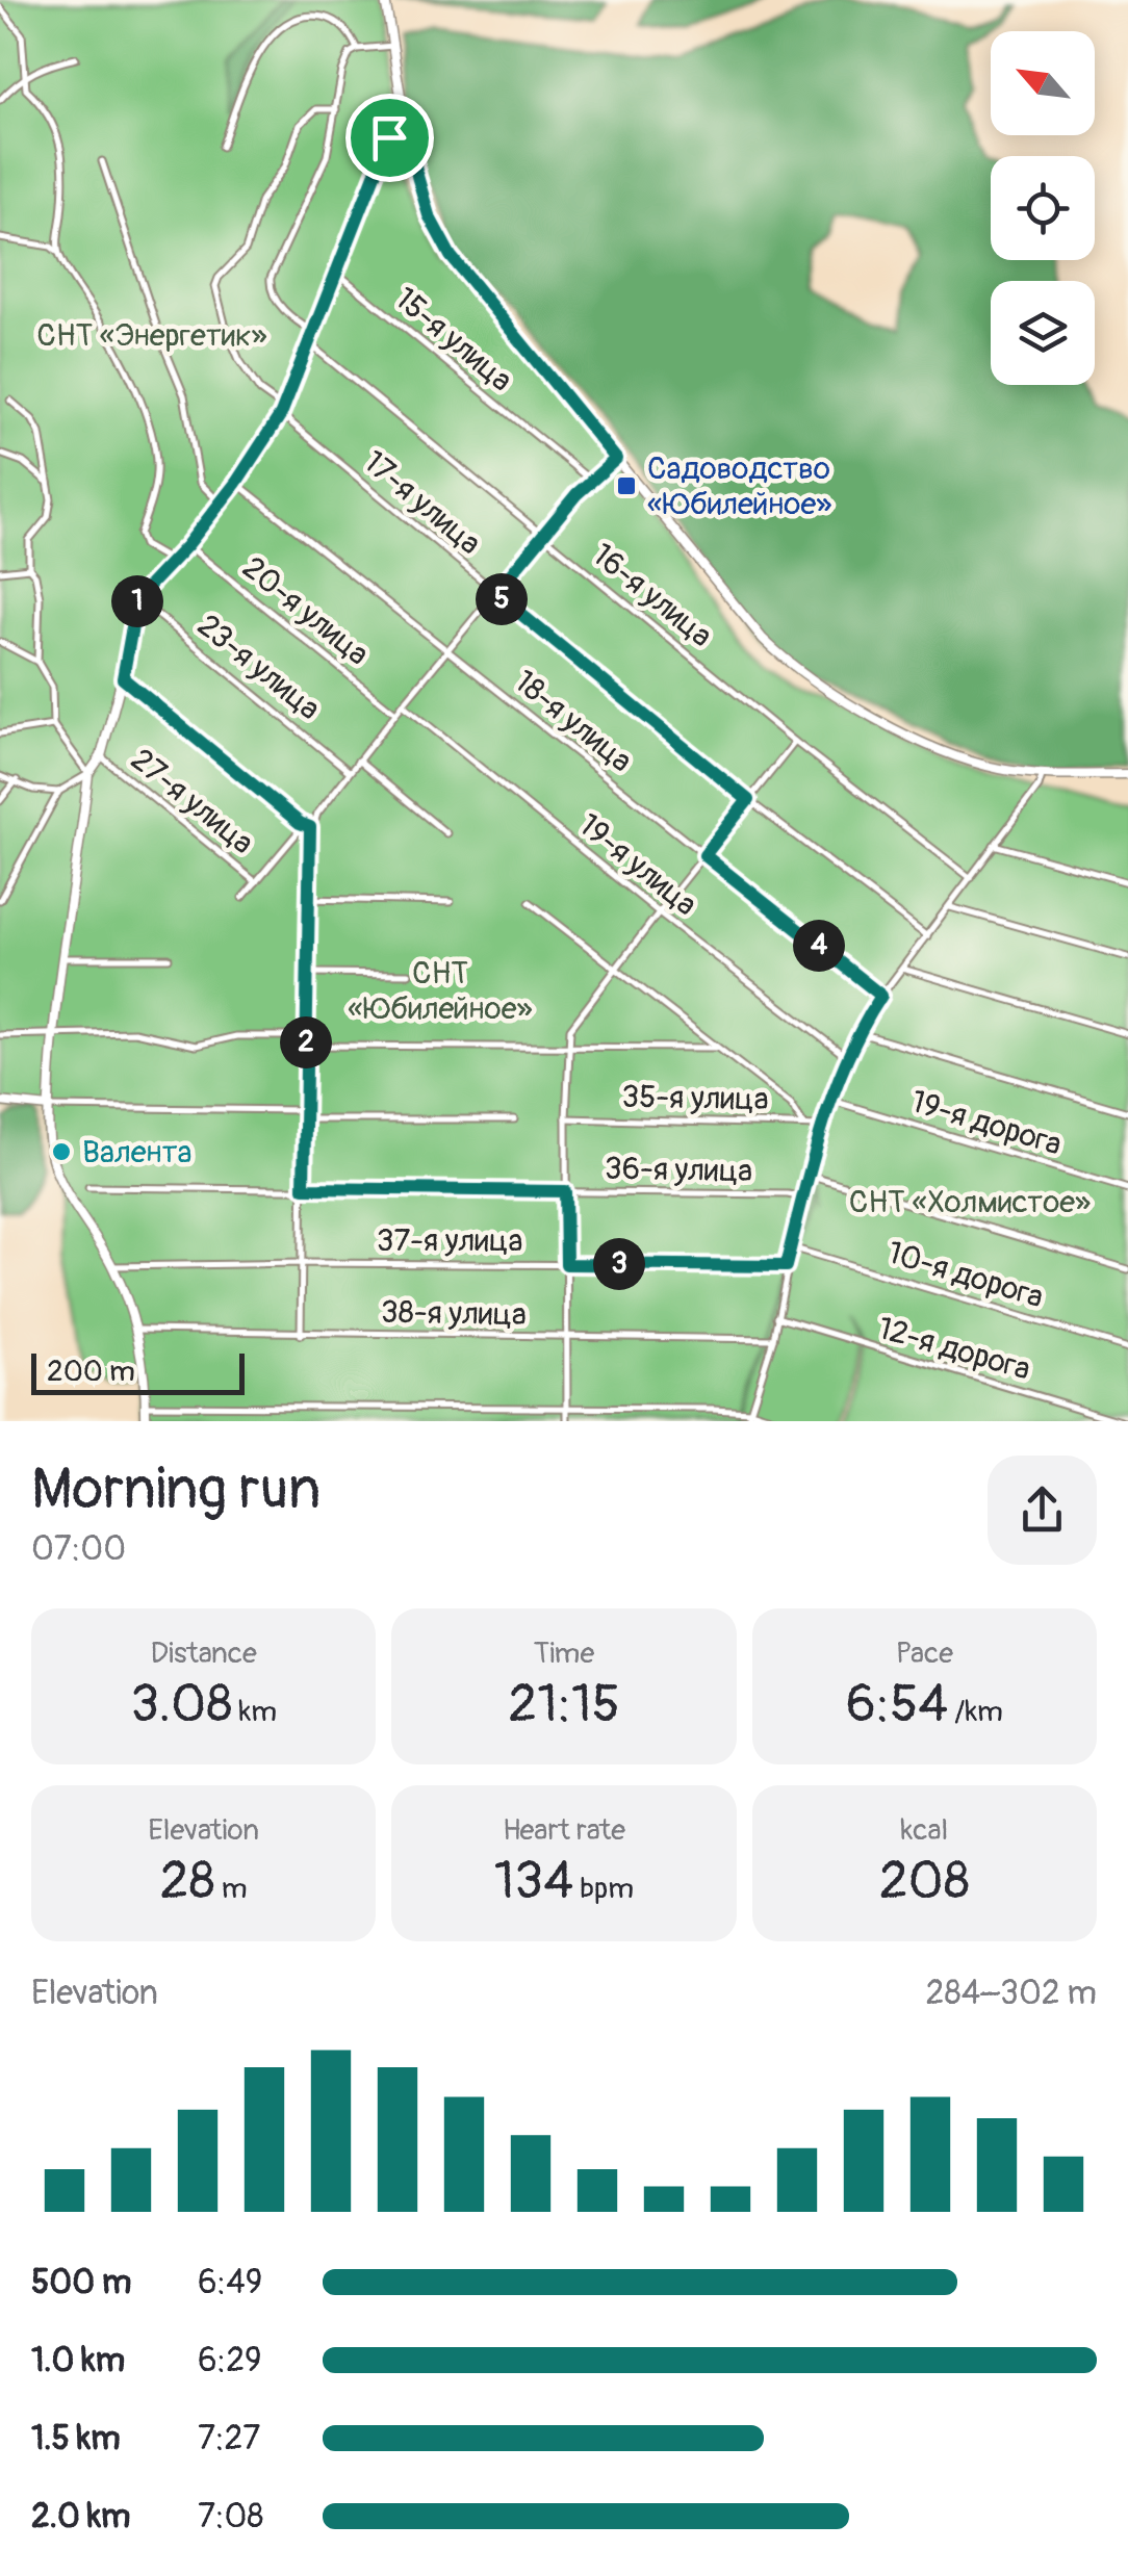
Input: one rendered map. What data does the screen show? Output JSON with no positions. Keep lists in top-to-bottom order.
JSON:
{
  "streets": {
    "street": [
      "15-я улица",
      "17-я улица",
      "16-я улица",
      "20-я улица",
      "23-я улица",
      "18-я улица",
      "27-я улица",
      "19-я улица",
      "35-я улица",
      "19-я дорога",
      "36-я улица",
      "37-я улица",
      "10-я дорога",
      "38-я улица",
      "12-я дорога"
    ]
  },
  "parks": ["СНТ «Энергетик»", "СНТ «Юбилейное»", "СНТ «Холмистое»"],
  "places": {
    "transit": ["Садоводство «Юбилейное»"],
    "other": ["Валента"]
  },
  "scale_bar": "200 m",
  "north": "top left",
  "page": {
    "pins": [
      "5",
      "1",
      "4",
      "2",
      "3"
    ],
    "scale": "200 m",
    "heading": ["Morning run", "07:00"],
    "stats": [
      ["Distance", "3.08 km"],
      ["Time", "21:15"],
      ["Pace", "6:54 /km"],
      ["Elevation", "28 m"],
      ["Heart rate", "134 bpm"],
      ["kcal", "208"]
    ],
    "chart": ["Elevation", "284–302 m"],
    "list": [
      {
        "name": "500 m",
        "note": "6:49"
      },
      {
        "name": "1.0 km",
        "note": "6:29"
      },
      {
        "name": "1.5 km",
        "note": "7:27"
      },
      {
        "name": "2.0 km",
        "note": "7:08"
      }
    ]
  }
}
